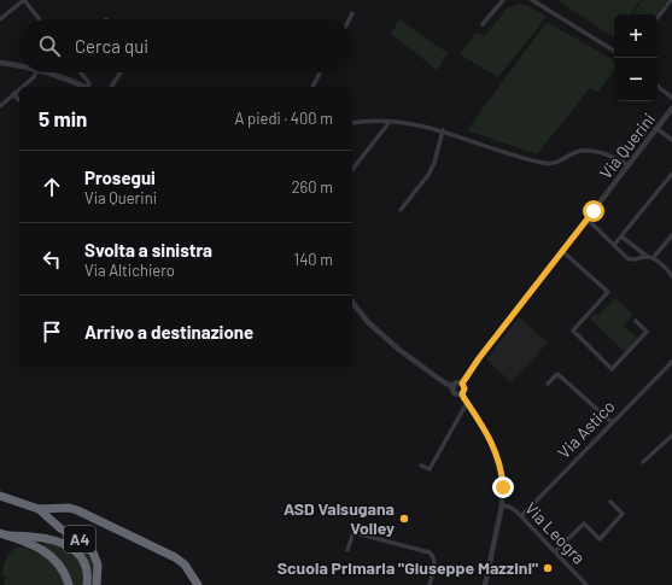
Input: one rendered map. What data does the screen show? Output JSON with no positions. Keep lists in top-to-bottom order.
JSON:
{
  "streets": {
    "highway": ["A4"],
    "street": ["Via Querini", "Via Astico", "Via Leogra"]
  },
  "crossings": [
    ["Via Astico", "Via Leogra"]
  ],
  "places": ["ASD Valsugana Volley", "Scuola Primaria \"Giuseppe Mazzini\""],
  "page": {
    "map_buttons": ["+", "−"],
    "search": "Cerca qui",
    "heading": ["5 min", "A piedi · 400 m"],
    "list": [
      ["Prosegui", "Via Querini", "260 m"],
      ["Svolta a sinistra", "Via Altichiero", "140 m"],
      "Arrivo a destinazione"
    ]
  }
}
